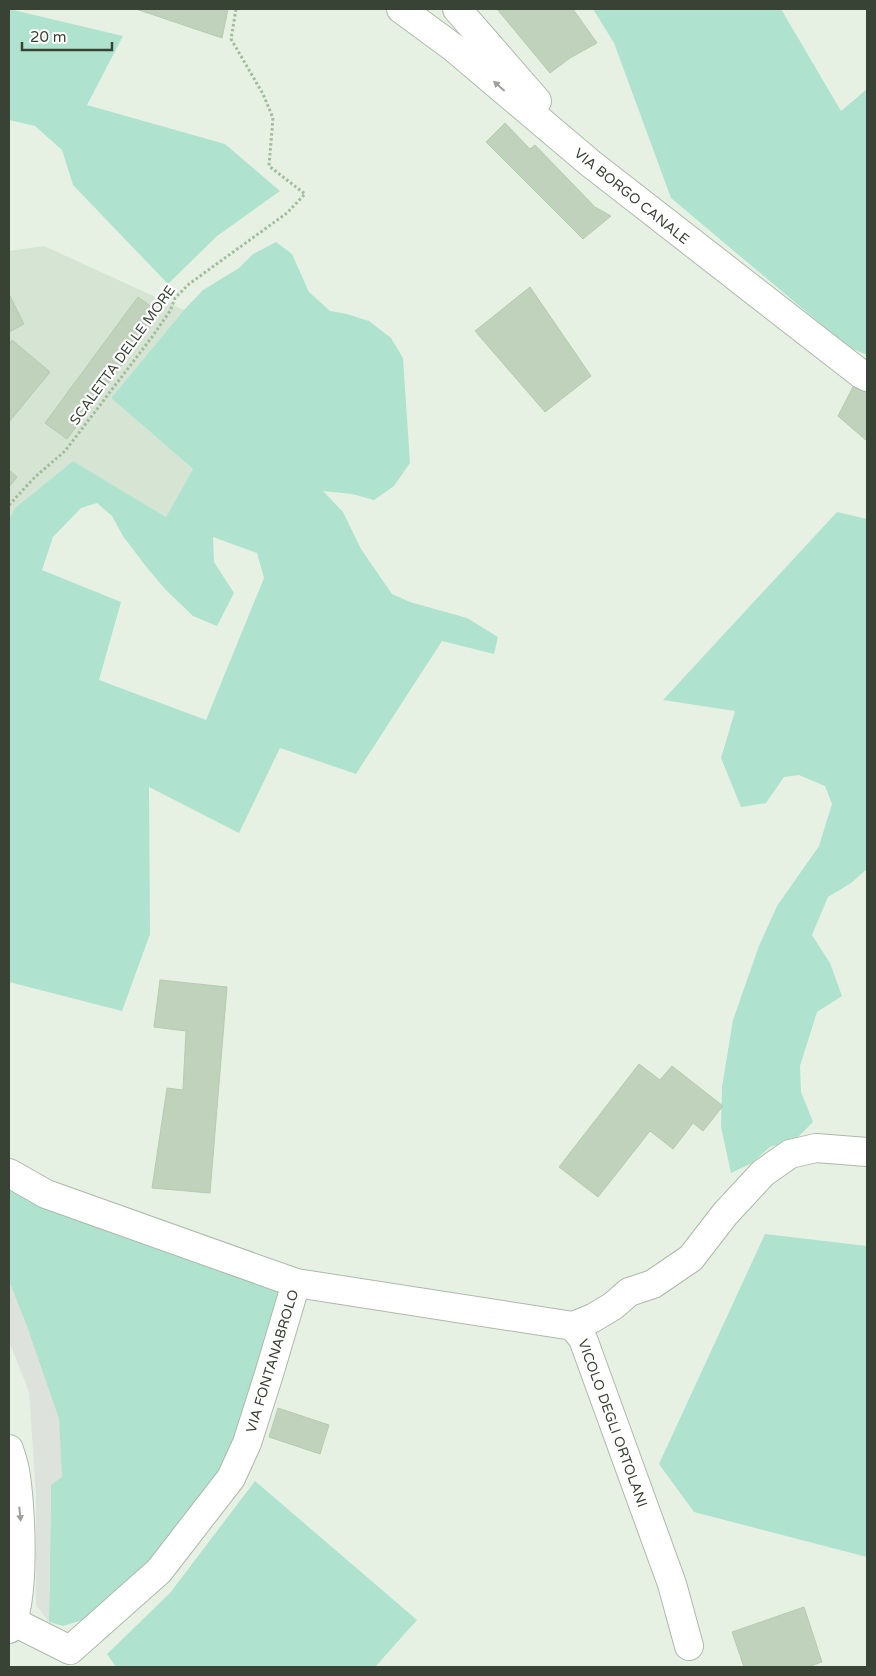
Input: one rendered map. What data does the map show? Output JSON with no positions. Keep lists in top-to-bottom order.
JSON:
{
  "streets": {
    "street": ["VIA BORGO CANALE", "VIA FONTANABROLO", "VICOLO DEGLI ORTOLANI"],
    "path": ["SCALETTA DELLE MORE"]
  },
  "crossings": [
    ["VIA FONTANABROLO", "VICOLO DEGLI ORTOLANI"]
  ],
  "scale_bar": "20 m"
}
